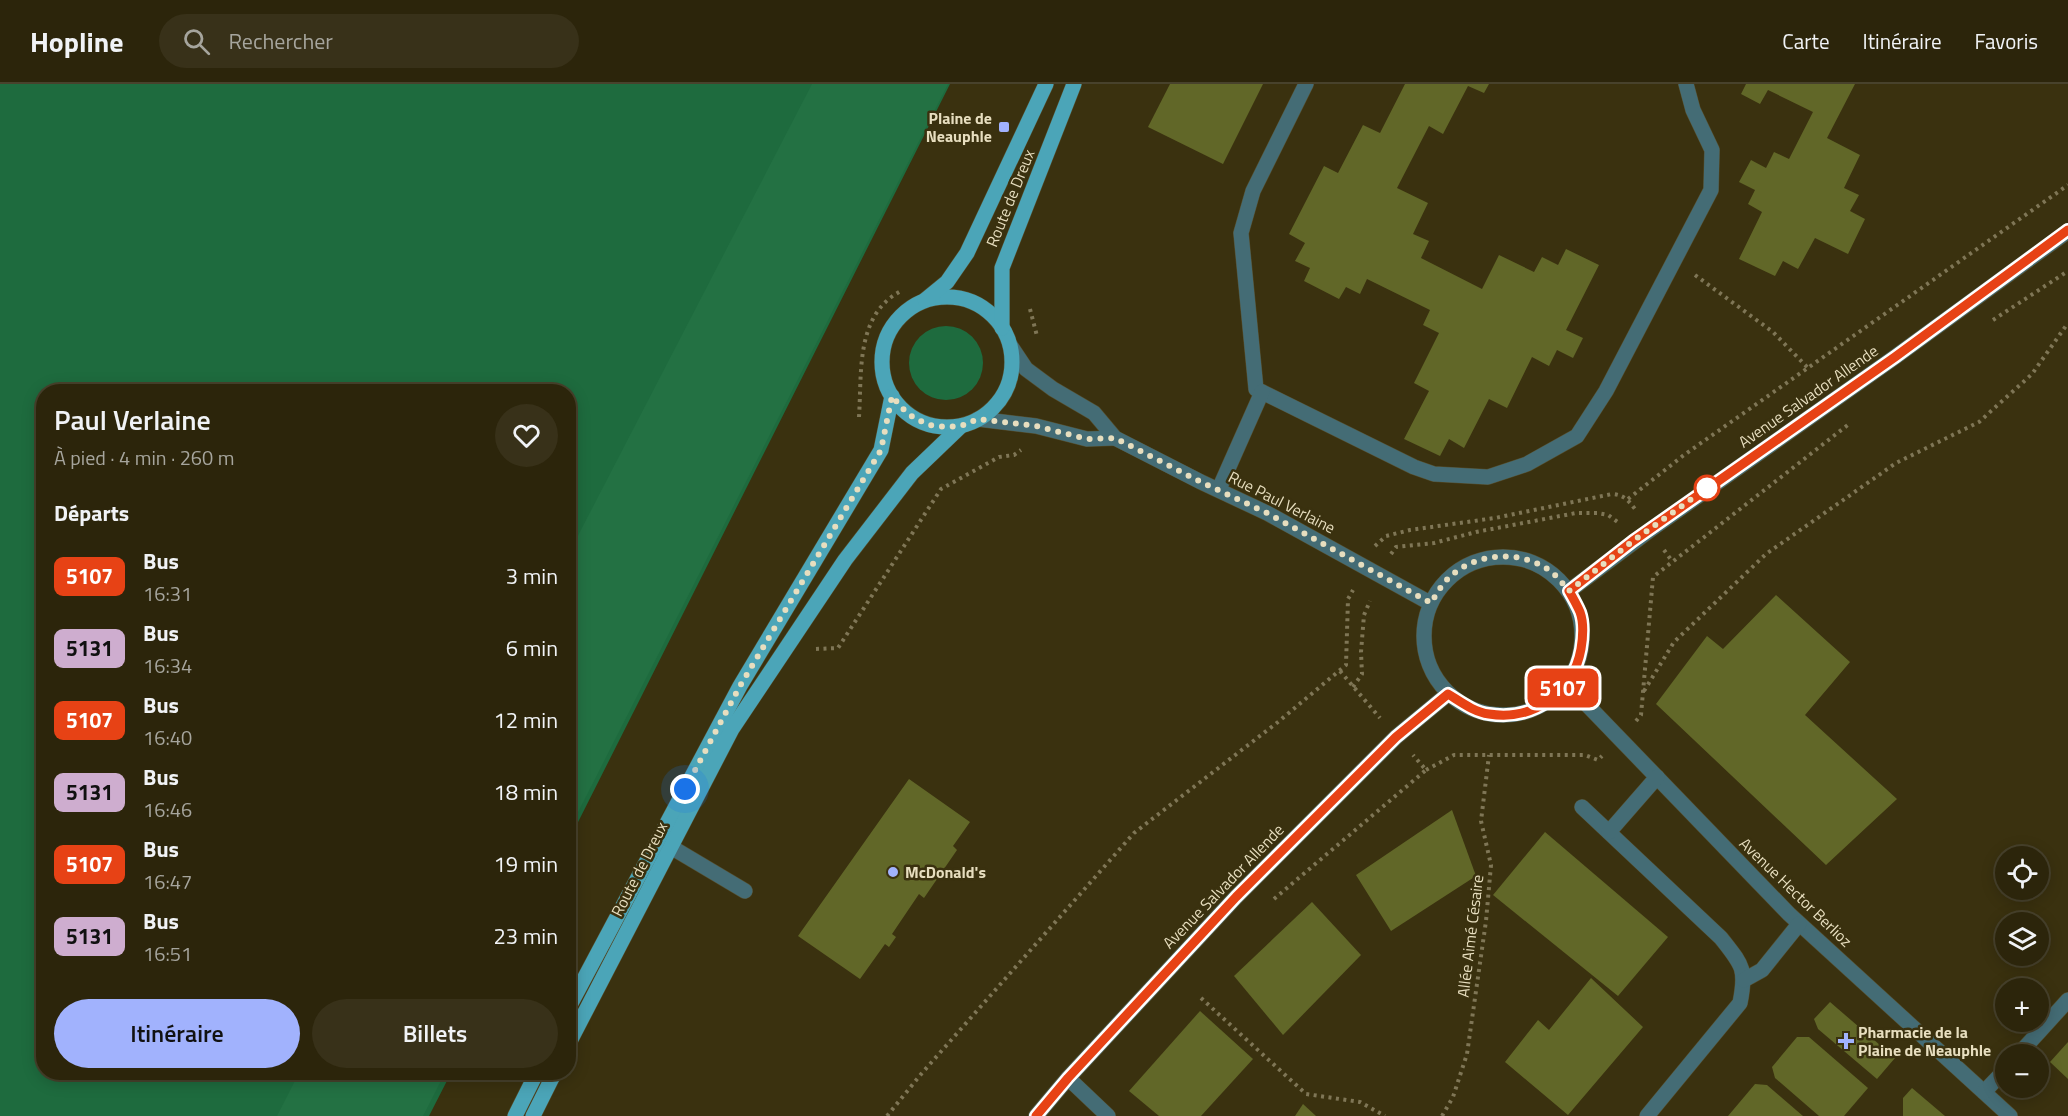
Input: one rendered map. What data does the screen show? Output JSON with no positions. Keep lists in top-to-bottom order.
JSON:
{
  "streets": {
    "main road": ["Route de Dreux"],
    "street": ["Avenue Salvador Allende", "Rue Paul Verlaine", "Avenue Hector Berlioz"],
    "path": ["Allée Aimé Césaire"]
  },
  "crossings": [
    ["Route de Dreux", "Rue Paul Verlaine"],
    ["Avenue Salvador Allende", "Rue Paul Verlaine"],
    ["Avenue Salvador Allende", "Avenue Hector Berlioz"],
    ["Rue Paul Verlaine", "Avenue Hector Berlioz"]
  ],
  "places": {
    "transit": ["Plaine de Neauphle"],
    "other": ["McDonald's"],
    "health": ["Pharmacie de la Plaine de Neauphle"]
  },
  "lines": ["bus line 5107"],
  "page": {
    "header": "Hopline",
    "search": "Rechercher",
    "nav": ["Carte", "Itinéraire", "Favoris"],
    "on_map": "5107",
    "heading": [
      ["Paul Verlaine", "À pied · 4 min · 260 m"],
      "Départs"
    ],
    "list": [
      {
        "mark": "5107",
        "name": "Bus",
        "note": "16:31",
        "value": "3 min"
      },
      {
        "mark": "5131",
        "name": "Bus",
        "note": "16:34",
        "value": "6 min"
      },
      {
        "mark": "5107",
        "name": "Bus",
        "note": "16:40",
        "value": "12 min"
      },
      {
        "mark": "5131",
        "name": "Bus",
        "note": "16:46",
        "value": "18 min"
      },
      {
        "mark": "5107",
        "name": "Bus",
        "note": "16:47",
        "value": "19 min"
      },
      {
        "mark": "5131",
        "name": "Bus",
        "note": "16:51",
        "value": "23 min"
      }
    ],
    "map_buttons": ["+", "−"],
    "buttons": ["Itinéraire", "Billets"]
  }
}
